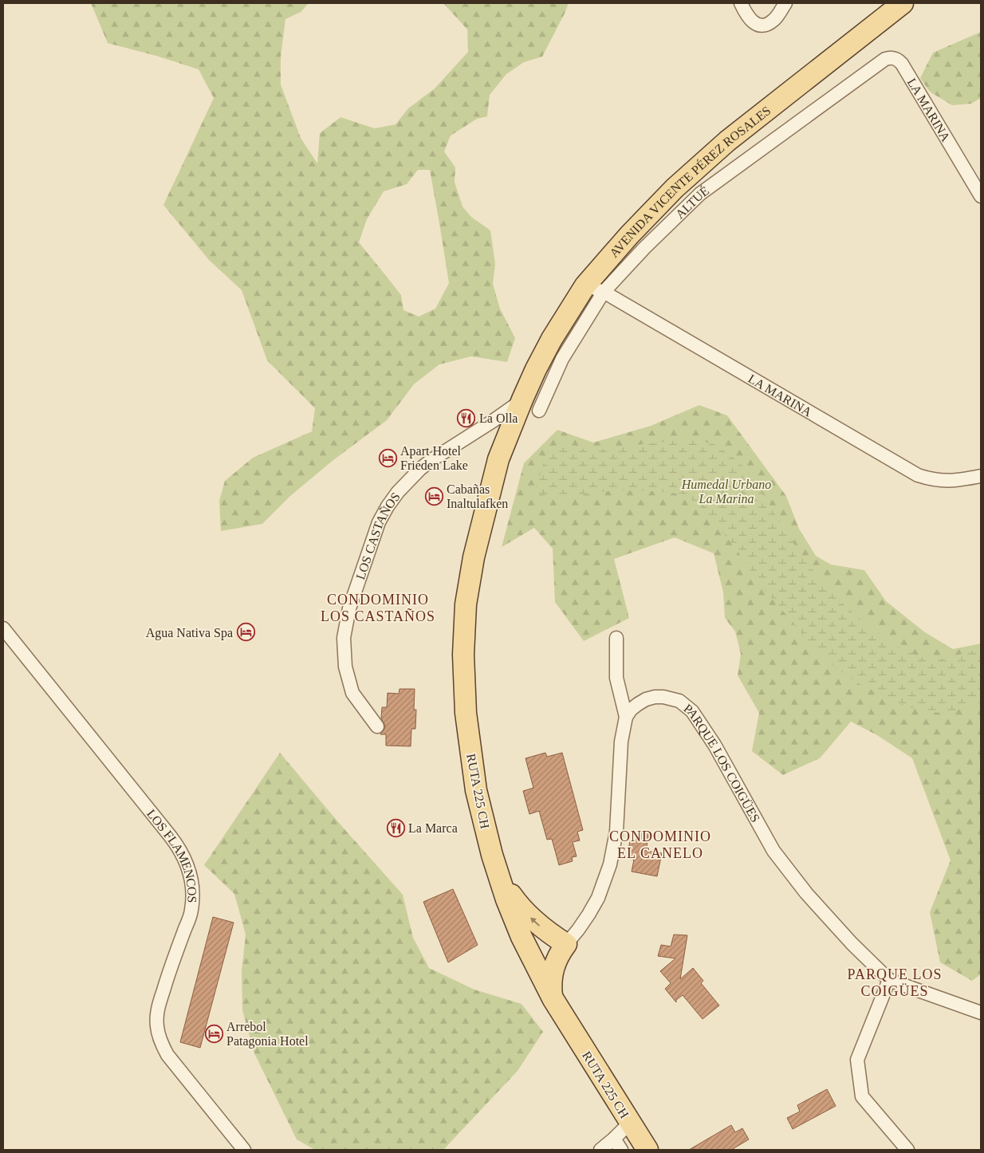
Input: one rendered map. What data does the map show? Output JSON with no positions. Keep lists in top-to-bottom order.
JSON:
{
  "streets": {
    "main road": ["AVENIDA VICENTE PÉREZ ROSALES", "RUTA 225 CH"],
    "street": [
      "LA MARINA",
      "ALTUÉ",
      "LOS CASTAÑOS",
      "PARQUE LOS COIGÜES",
      "LOS FLAMENCOS"
    ]
  },
  "crossings": [
    ["LA MARINA", "AVENIDA VICENTE PÉREZ ROSALES"],
    ["LA MARINA", "ALTUÉ"],
    ["AVENIDA VICENTE PÉREZ ROSALES", "ALTUÉ"],
    ["AVENIDA VICENTE PÉREZ ROSALES", "LOS CASTAÑOS"],
    ["AVENIDA VICENTE PÉREZ ROSALES", "RUTA 225 CH"],
    ["LOS CASTAÑOS", "RUTA 225 CH"]
  ],
  "districts": ["CONDOMINIO LOS CASTAÑOS", "CONDOMINIO EL CANELO", "PARQUE LOS COIGÜES"],
  "parks": ["Humedal Urbano La Marina"],
  "places": {
    "restaurant": ["La Olla", "La Marca"],
    "hotel": [
      "Apart Hotel Frieden Lake",
      "Cabañas Inaltulafken",
      "Agua Nativa Spa",
      "Arrebol Patagonia Hotel"
    ]
  }
}
